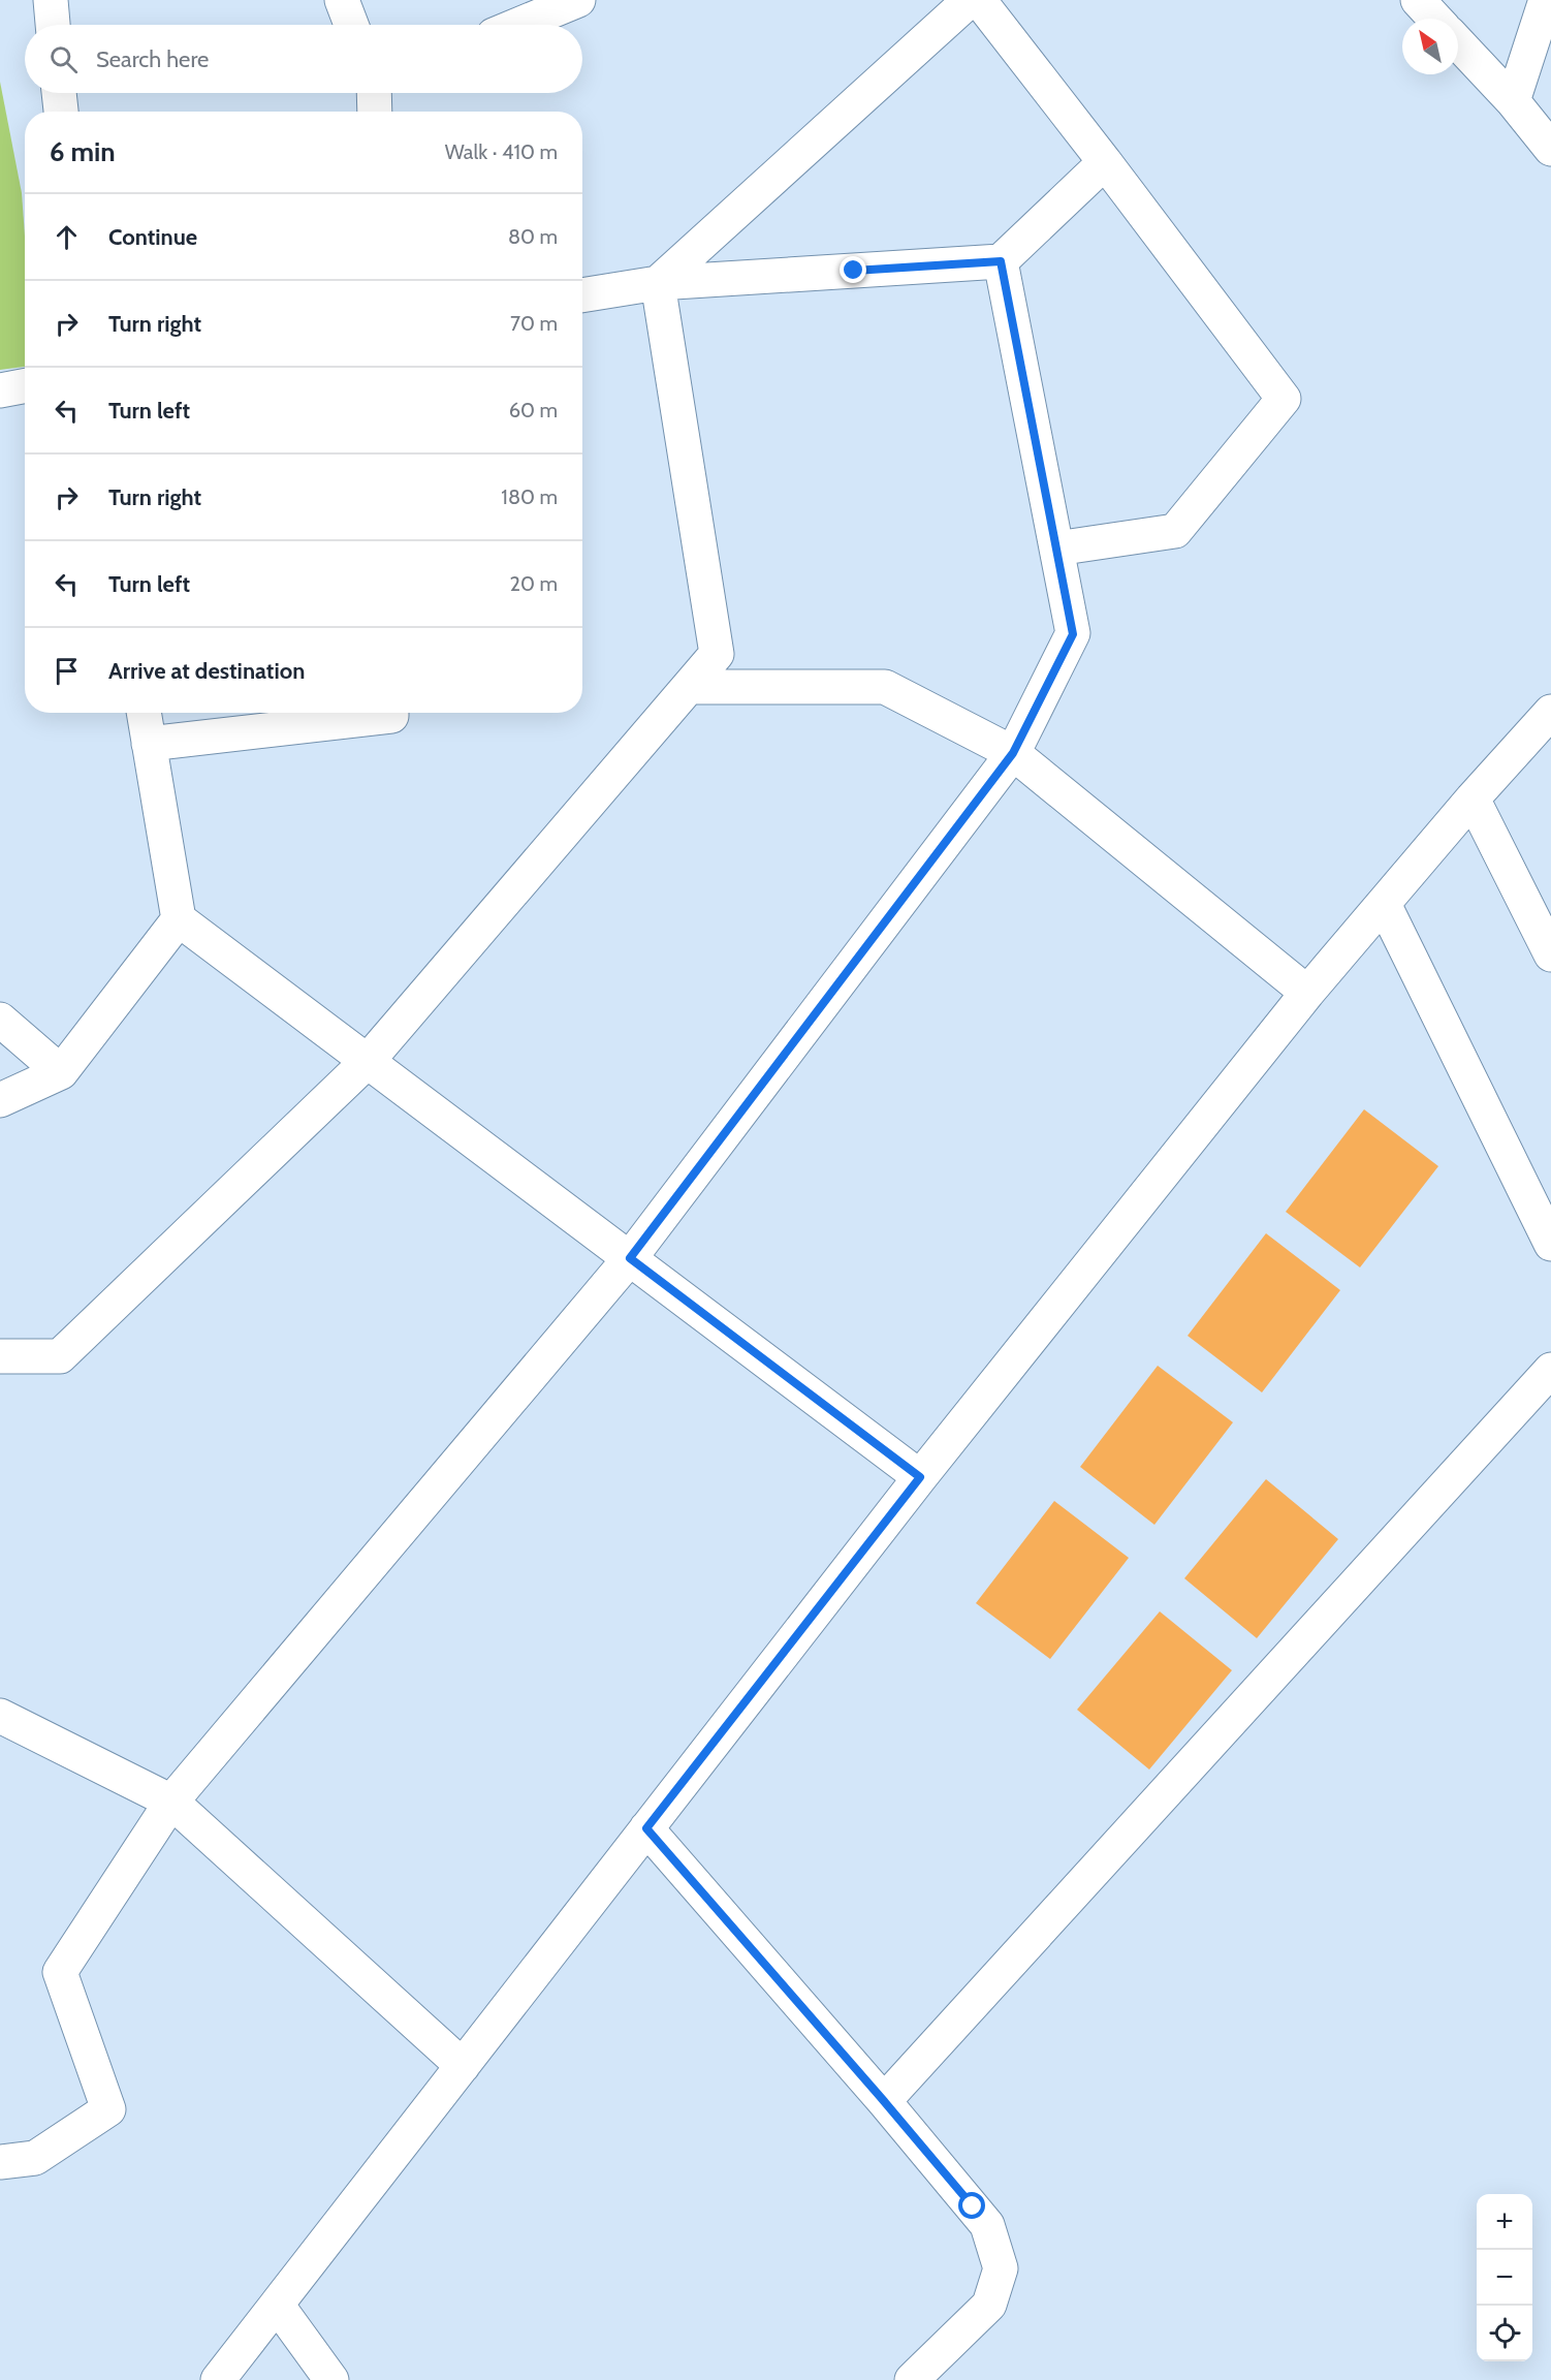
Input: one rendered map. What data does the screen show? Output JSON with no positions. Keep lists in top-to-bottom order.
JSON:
{
  "north": "top left",
  "page": {
    "search": "Search here",
    "heading": ["6 min", "Walk · 410 m"],
    "list": [
      ["Continue", "80 m"],
      ["Turn right", "70 m"],
      ["Turn left", "60 m"],
      ["Turn right", "180 m"],
      ["Turn left", "20 m"],
      "Arrive at destination"
    ],
    "map_buttons": ["+", "−"]
  }
}
